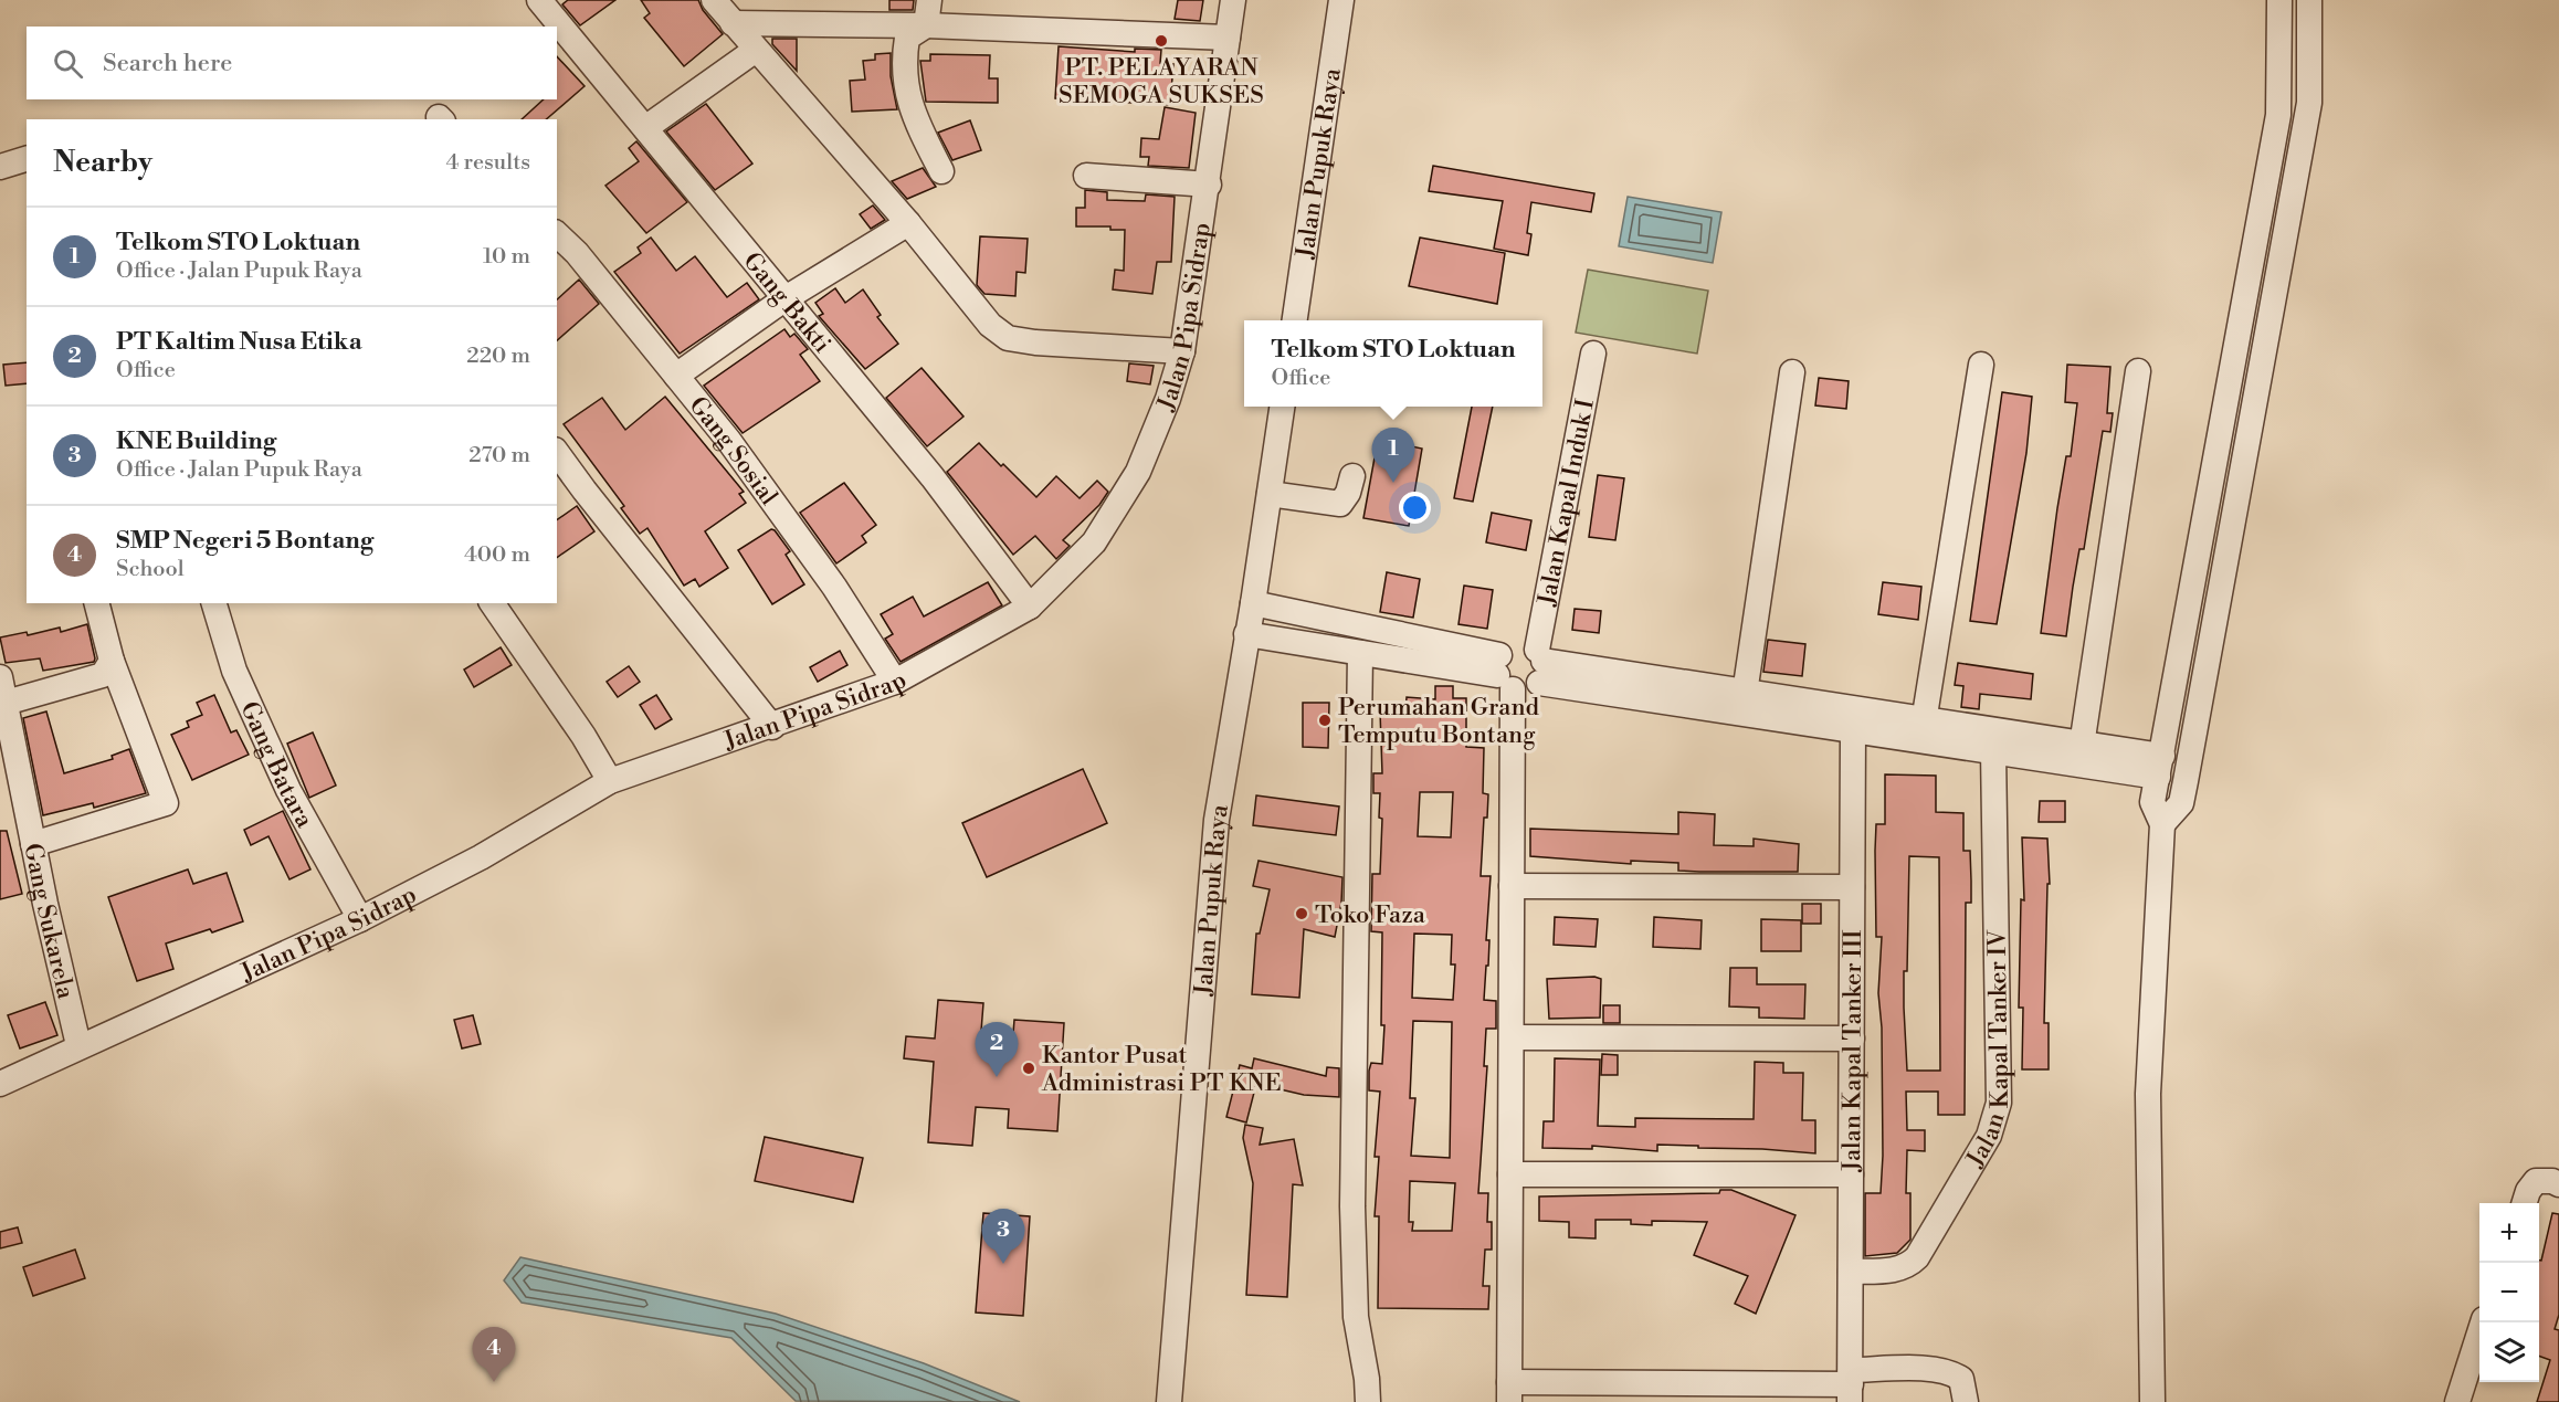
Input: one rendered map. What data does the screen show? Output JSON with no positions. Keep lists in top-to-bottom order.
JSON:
{
  "streets": {
    "street": [
      "Jalan Pupuk Raya",
      "Gang Bakti",
      "Jalan Pipa Sidrap",
      "Gang Sosial",
      "Jalan Kapal Induk I",
      "Gang Batara",
      "Gang Sukarela",
      "Jalan Kapal Tanker IV",
      "Jalan Kapal Tanker III"
    ]
  },
  "crossings": [
    ["Gang Bakti", "Jalan Pipa Sidrap"],
    ["Jalan Pipa Sidrap", "Gang Sosial"],
    ["Jalan Pipa Sidrap", "Gang Batara"],
    ["Jalan Pipa Sidrap", "Gang Sukarela"],
    ["Jalan Kapal Tanker IV", "Jalan Kapal Tanker III"]
  ],
  "places": [
    "PT. PELAYARAN SEMOGA SUKSES",
    "Perumahan Grand Temputu Bontang",
    "Toko Faza",
    "Kantor Pusat Administrasi PT KNE"
  ],
  "page": {
    "search": "Search here",
    "heading": ["Nearby", "4 results"],
    "list": [
      {
        "mark": "1",
        "name": "Telkom STO Loktuan",
        "note": "Office · Jalan Pupuk Raya",
        "value": "10 m"
      },
      {
        "mark": "2",
        "name": "PT Kaltim Nusa Etika",
        "note": "Office",
        "value": "220 m"
      },
      {
        "mark": "3",
        "name": "KNE Building",
        "note": "Office · Jalan Pupuk Raya",
        "value": "270 m"
      },
      {
        "mark": "4",
        "name": "SMP Negeri 5 Bontang",
        "note": "School",
        "value": "400 m"
      }
    ],
    "popup": ["Telkom STO Loktuan", "Office"],
    "pins": [
      "1",
      "2",
      "3",
      "4"
    ],
    "map_buttons": ["+", "−"]
  }
}
